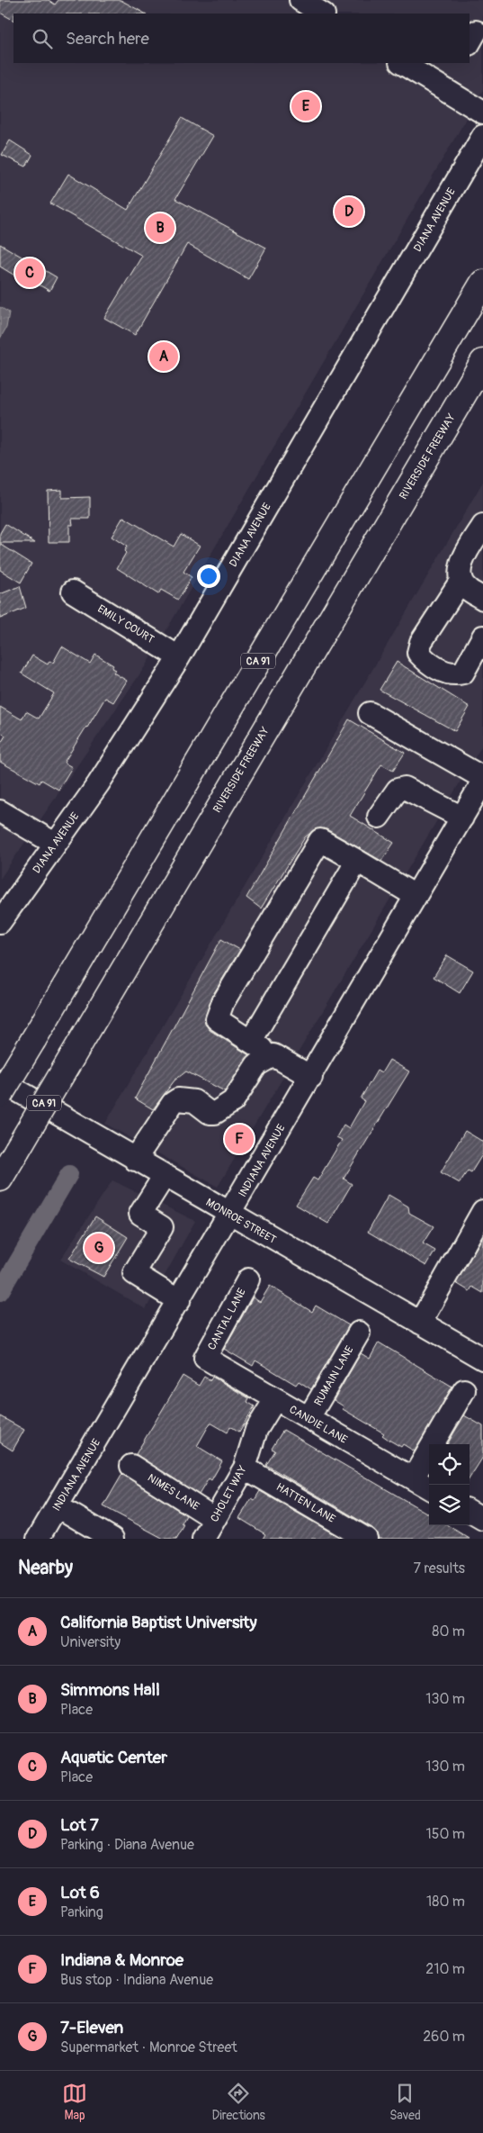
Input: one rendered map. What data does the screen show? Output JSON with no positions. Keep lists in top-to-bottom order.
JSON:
{
  "streets": {
    "highway": ["RIVERSIDE FREEWAY", "CA 91"],
    "street": [
      "DIANA AVENUE",
      "EMILY COURT",
      "INDIANA AVENUE",
      "MONROE STREET",
      "CANTAL LANE",
      "RUMAIN LANE",
      "CANDIE LANE",
      "NIMES LANE",
      "CHOLET WAY",
      "HATTEN LANE"
    ]
  },
  "crossings": [
    ["DIANA AVENUE", "EMILY COURT"],
    ["INDIANA AVENUE", "MONROE STREET"],
    ["CANTAL LANE", "CANDIE LANE"],
    ["RUMAIN LANE", "CANDIE LANE"],
    ["CANDIE LANE", "CHOLET WAY"],
    ["NIMES LANE", "CHOLET WAY"],
    ["CHOLET WAY", "HATTEN LANE"]
  ],
  "page": {
    "search": "Search here",
    "pins": [
      "E",
      "D",
      "B",
      "C",
      "A",
      "F",
      "G"
    ],
    "heading": ["Nearby", "7 results"],
    "list": [
      {
        "mark": "A",
        "name": "California Baptist University",
        "note": "University",
        "value": "80 m"
      },
      {
        "mark": "B",
        "name": "Simmons Hall",
        "note": "Place",
        "value": "130 m"
      },
      {
        "mark": "C",
        "name": "Aquatic Center",
        "note": "Place",
        "value": "130 m"
      },
      {
        "mark": "D",
        "name": "Lot 7",
        "note": "Parking · Diana Avenue",
        "value": "150 m"
      },
      {
        "mark": "E",
        "name": "Lot 6",
        "note": "Parking",
        "value": "180 m"
      },
      {
        "mark": "F",
        "name": "Indiana & Monroe",
        "note": "Bus stop · Indiana Avenue",
        "value": "210 m"
      },
      {
        "mark": "G",
        "name": "7-Eleven",
        "note": "Supermarket · Monroe Street",
        "value": "260 m"
      }
    ],
    "nav": ["Map", "Directions", "Saved"]
  }
}
